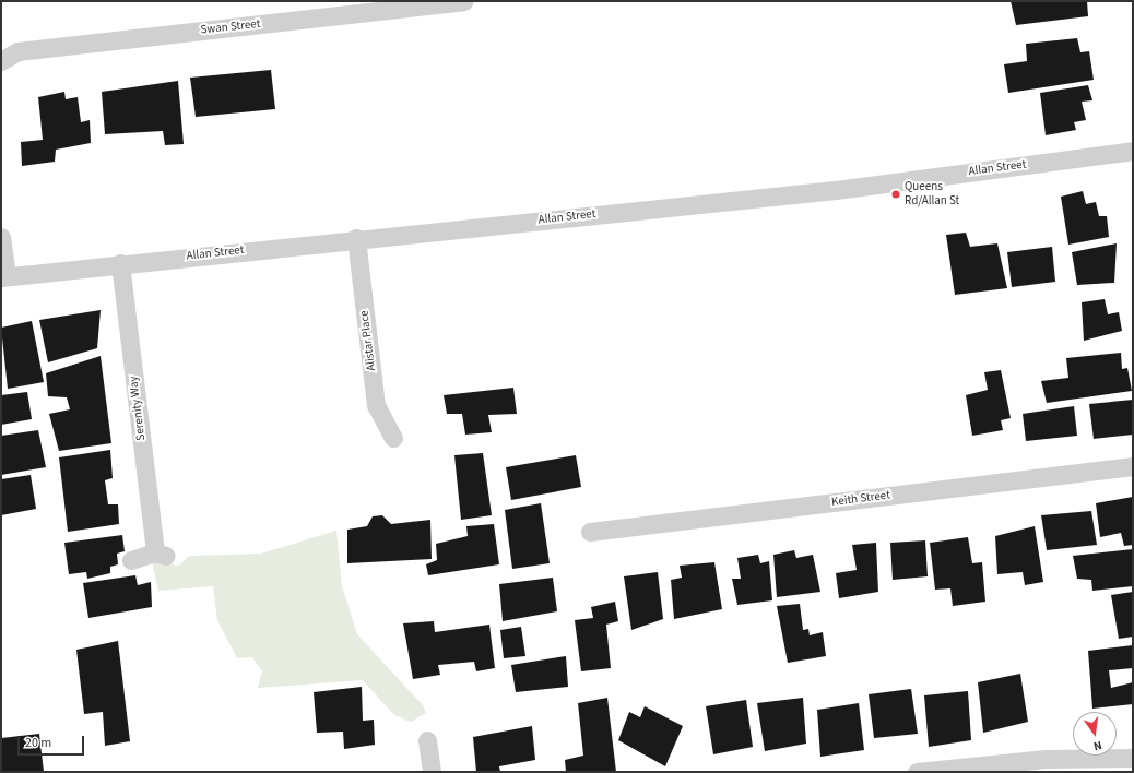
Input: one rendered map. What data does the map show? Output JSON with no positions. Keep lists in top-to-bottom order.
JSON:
{
  "streets": {
    "street": [
      "Swan Street",
      "Allan Street",
      "Alistar Place",
      "Serenity Way",
      "Keith Street"
    ]
  },
  "crossings": [
    ["Allan Street", "Alistar Place"],
    ["Allan Street", "Serenity Way"]
  ],
  "places": ["Queens Rd/Allan St"],
  "scale_bar": "20 m",
  "north": "bottom"
}
